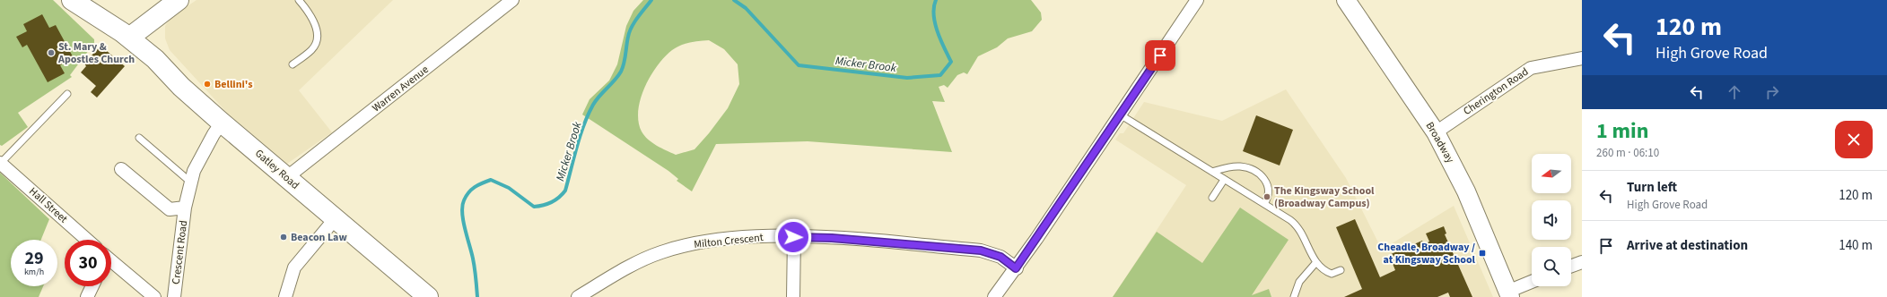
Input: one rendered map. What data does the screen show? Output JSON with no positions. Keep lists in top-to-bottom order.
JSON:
{
  "streets": {
    "main road": ["Gatley Road"],
    "street": [
      "Warren Avenue",
      "Cherington Road",
      "Broadway",
      "Hall Street",
      "Milton Crescent",
      "Crescent Road"
    ]
  },
  "crossings": [
    ["Warren Avenue", "Gatley Road"],
    ["Cherington Road", "Broadway"],
    ["Gatley Road", "Crescent Road"]
  ],
  "water": ["Micker Brook"],
  "places": {
    "other": [
      "St. Mary & Apostles Church",
      "Bellini's",
      "The Kingsway School (Broadway Campus)",
      "Beacon Law"
    ],
    "transit": ["Cheadle, Broadway / at Kingsway School"]
  },
  "north": "left",
  "page": {
    "turn": ["120 m", "High Grove Road"],
    "heading": ["1 min", "260 m · 06:10"],
    "list": [
      {
        "name": "Turn left",
        "note": "High Grove Road",
        "value": "120 m"
      },
      {
        "name": "Arrive at destination",
        "value": "140 m"
      }
    ],
    "speed": "29 km/h",
    "limit": "30"
  }
}
